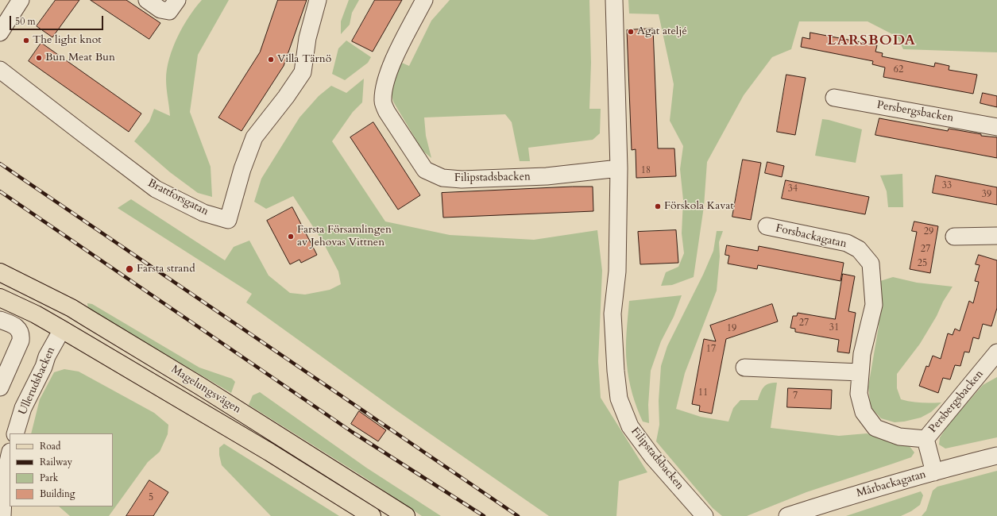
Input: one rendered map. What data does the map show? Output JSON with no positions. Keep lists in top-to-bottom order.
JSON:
{
  "streets": {
    "main road": ["Magelungsvägen"],
    "street": [
      "Persbergsbacken",
      "Filipstadsbacken",
      "Brattforsgatan",
      "Forsbackagatan",
      "Ullerudsbacken",
      "Mårbackagatan"
    ]
  },
  "crossings": [
    ["Persbergsbacken", "Forsbackagatan"],
    ["Persbergsbacken", "Mårbackagatan"],
    ["Ullerudsbacken", "Magelungsvägen"]
  ],
  "districts": ["LARSBODA"],
  "places": [
    "Agat ateljé",
    "The light knot",
    "Bun Meat Bun",
    "Villa Tärnö",
    "Förskola Kavat",
    "Farsta Församlingen av Jehovas Vittnen",
    "Farsta strand"
  ],
  "house_numbers": [
    "62",
    "18",
    "33",
    "34",
    "39",
    "29",
    "27",
    "25",
    "27",
    "31",
    "19",
    "17",
    "11",
    "7",
    "5"
  ],
  "legend": [
    "Road",
    "Railway",
    "Park",
    "Building"
  ],
  "scale_bar": "50 m"
}
